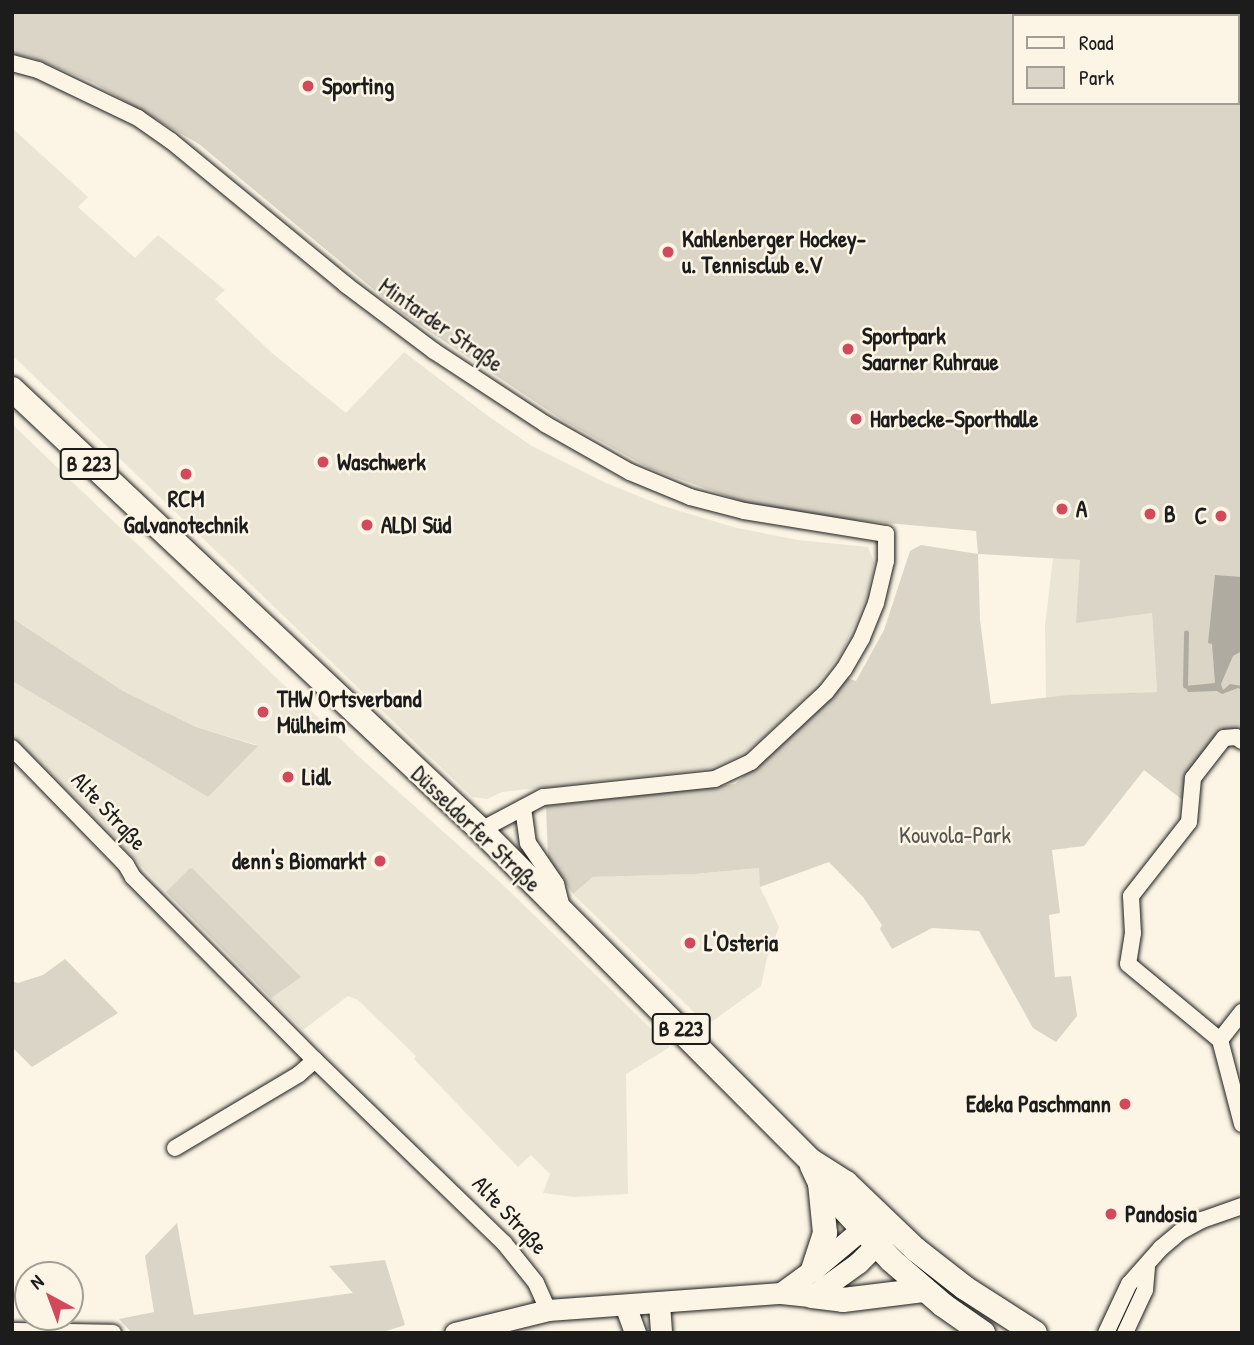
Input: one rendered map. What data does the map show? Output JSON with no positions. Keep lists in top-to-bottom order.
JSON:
{
  "streets": {
    "main road": ["B 223", "Düsseldorfer Straße"],
    "street": ["Mintarder Straße", "Alte Straße"]
  },
  "crossings": [
    ["B 223", "Düsseldorfer Straße"]
  ],
  "parks": ["Kouvola-Park"],
  "places": [
    "Sporting",
    "Kahlenberger Hockey- u. Tennisclub e.V",
    "Sportpark Saarner Ruhraue",
    "Harbecke-Sporthalle",
    "Waschwerk",
    "RCM Galvanotechnik",
    "A",
    "B",
    "C",
    "ALDI Süd",
    "THW Ortsverband Mülheim",
    "Lidl",
    "denn's Biomarkt",
    "L'Osteria",
    "Edeka Paschmann",
    "Pandosia"
  ],
  "legend": ["Road", "Park"],
  "north": "top left"
}
